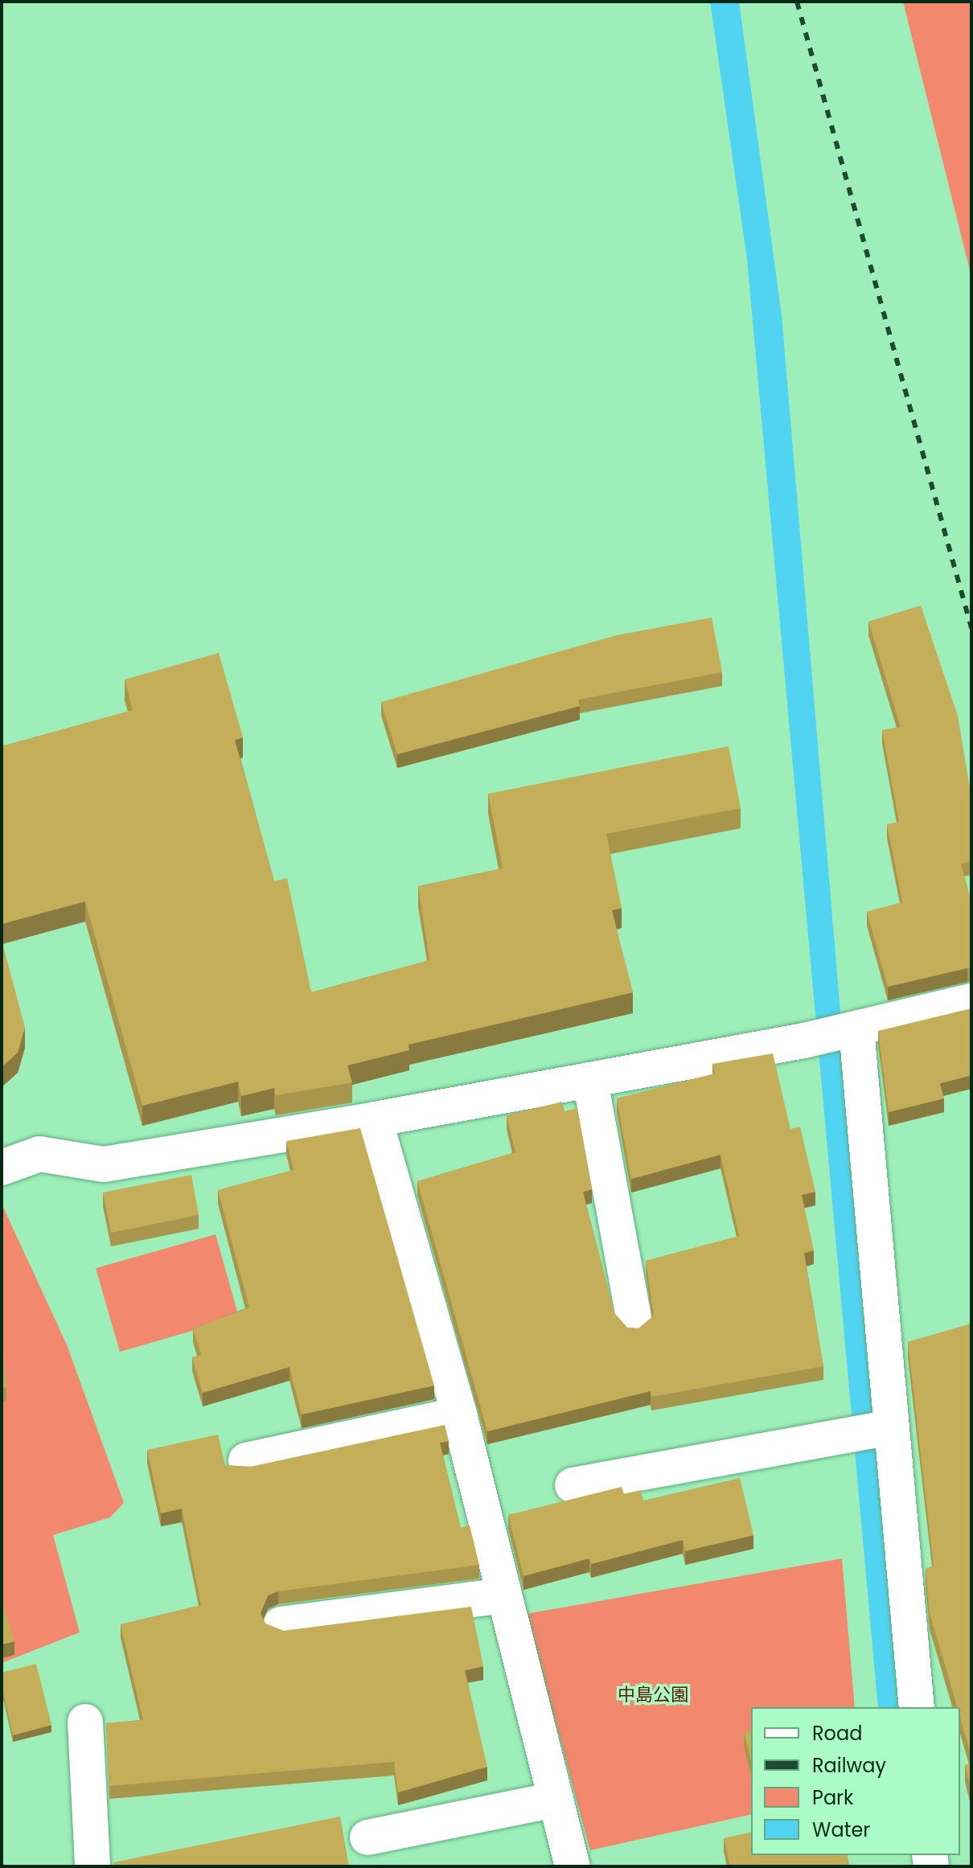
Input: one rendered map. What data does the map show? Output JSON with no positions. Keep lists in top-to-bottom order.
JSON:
{
  "parks": ["中島公園"],
  "legend": [
    "Road",
    "Railway",
    "Park",
    "Water"
  ]
}
